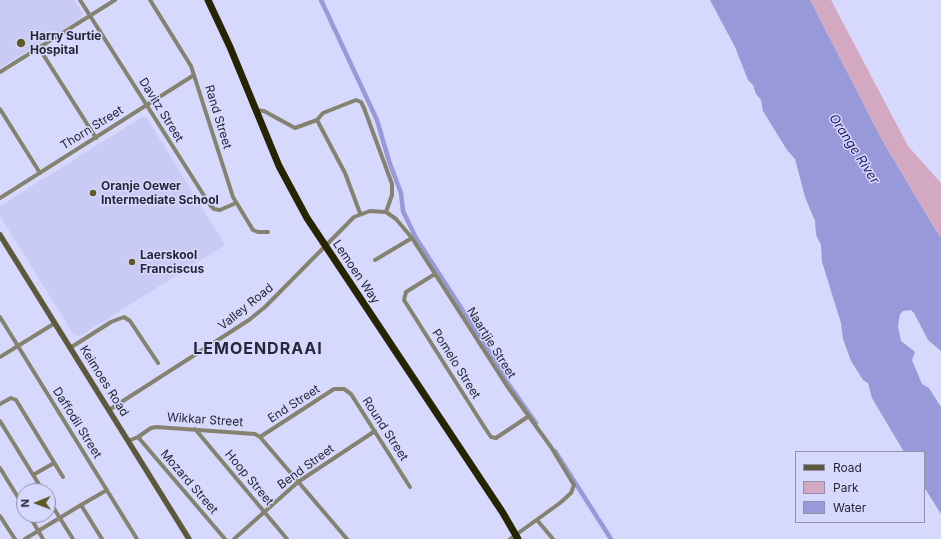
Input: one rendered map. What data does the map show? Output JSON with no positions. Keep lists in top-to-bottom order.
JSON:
{
  "streets": {
    "highway": ["Lemoen Way"],
    "street": [
      "Davitz Street",
      "Rand Street",
      "Thorn Street",
      "Valley Road",
      "Naartjie Street",
      "Pomelo Street",
      "Keimoes Road",
      "End Street",
      "Wikkar Street",
      "Daffodil Street",
      "Round Street",
      "Bend Street",
      "Hoop Street",
      "Mozard Street"
    ]
  },
  "crossings": [
    ["Davitz Street", "Rand Street"],
    ["Davitz Street", "Thorn Street"],
    ["Rand Street", "Thorn Street"],
    ["Lemoen Way", "Valley Road"],
    ["Valley Road", "Keimoes Road"],
    ["Naartjie Street", "Pomelo Street"],
    ["Keimoes Road", "Wikkar Street"],
    ["End Street", "Wikkar Street"],
    ["End Street", "Round Street"],
    ["Wikkar Street", "Hoop Street"],
    ["Wikkar Street", "Mozard Street"],
    ["Round Street", "Bend Street"],
    ["Bend Street", "Hoop Street"]
  ],
  "districts": ["LEMOENDRAAI"],
  "water": ["Orange River"],
  "places": ["Harry Surtie Hospital", "Oranje Oewer Intermediate School", "Laerskool Franciscus"],
  "legend": ["Road", "Park", "Water"],
  "north": "left"
}
